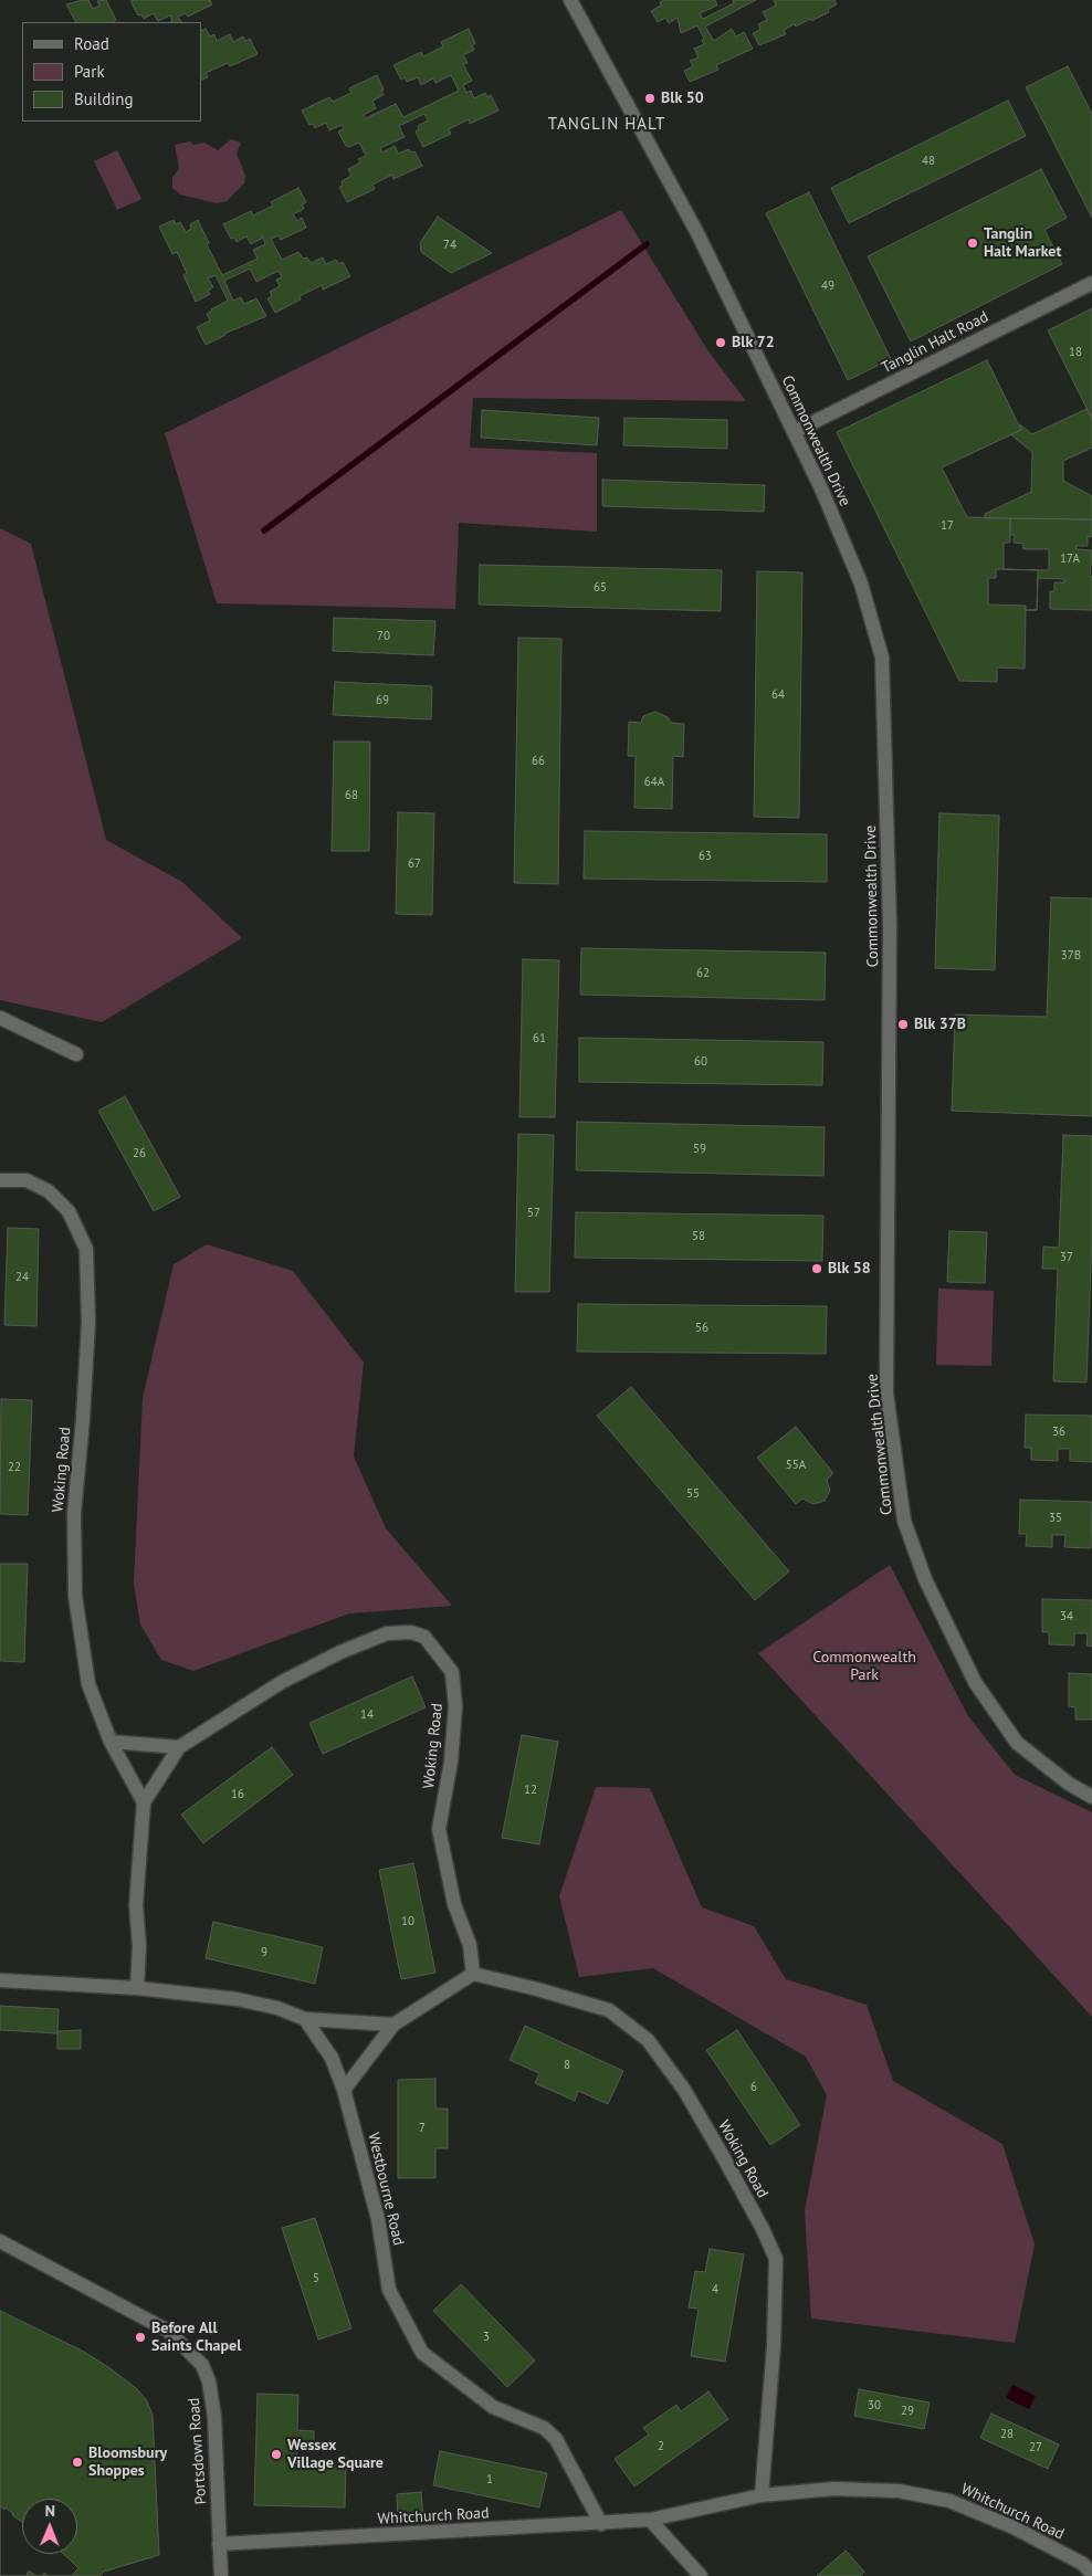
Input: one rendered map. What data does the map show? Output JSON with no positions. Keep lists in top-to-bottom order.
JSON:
{
  "streets": {
    "street": [
      "Tanglin Halt Road",
      "Commonwealth Drive",
      "Woking Road",
      "Westbourne Road",
      "Portsdown Road",
      "Whitchurch Road"
    ]
  },
  "crossings": [
    ["Tanglin Halt Road", "Commonwealth Drive"],
    ["Woking Road", "Whitchurch Road"],
    ["Westbourne Road", "Whitchurch Road"],
    ["Portsdown Road", "Whitchurch Road"]
  ],
  "districts": ["TANGLIN HALT"],
  "parks": ["Commonwealth Park"],
  "places": [
    "Blk 50",
    "Tanglin Halt Market",
    "Blk 72",
    "Blk 37B",
    "Blk 58",
    "Before All Saints Chapel",
    "Wessex Village Square",
    "Bloomsbury Shoppes"
  ],
  "house_numbers": [
    "48",
    "74",
    "49",
    "18",
    "17",
    "17A",
    "65",
    "70",
    "64",
    "69",
    "66",
    "64A",
    "68",
    "63",
    "67",
    "37B",
    "62",
    "61",
    "60",
    "59",
    "26",
    "57",
    "58",
    "37",
    "24",
    "56",
    "36",
    "55A",
    "22",
    "55",
    "35",
    "34",
    "14",
    "12",
    "16",
    "10",
    "9",
    "8",
    "6",
    "7",
    "5",
    "4",
    "3",
    "30",
    "29",
    "28",
    "2",
    "27",
    "1"
  ],
  "legend": ["Road", "Park", "Building"],
  "north": "top"
}
